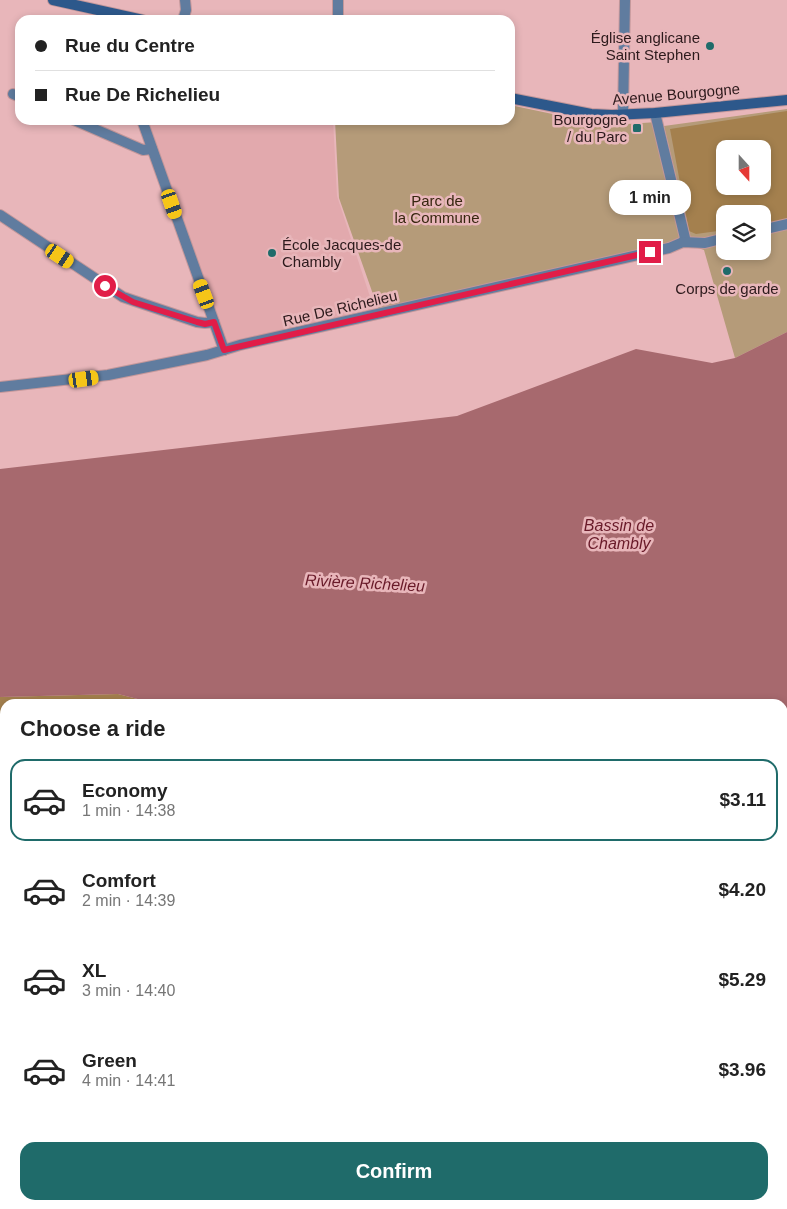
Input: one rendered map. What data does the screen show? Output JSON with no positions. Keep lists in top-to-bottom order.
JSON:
{
  "streets": {
    "street": ["Avenue Bourgogne", "Rue De Richelieu"]
  },
  "water": ["Bassin de Chambly", "Rivière Richelieu"],
  "parks": ["Parc de la Commune"],
  "places": {
    "other": ["Église anglicane Saint Stephen", "École Jacques-de Chambly", "Corps de garde"],
    "transit": ["Bourgogne / du Parc"]
  },
  "north": "bottom",
  "page": {
    "banner": ["Rue du Centre", "Rue De Richelieu"],
    "bubble": "1 min",
    "heading": "Choose a ride",
    "list": [
      {
        "name": "Economy",
        "note": "1 min · 14:38",
        "value": "$3.11"
      },
      {
        "name": "Comfort",
        "note": "2 min · 14:39",
        "value": "$4.20"
      },
      {
        "name": "XL",
        "note": "3 min · 14:40",
        "value": "$5.29"
      },
      {
        "name": "Green",
        "note": "4 min · 14:41",
        "value": "$3.96"
      }
    ],
    "buttons": "Confirm"
  }
}
